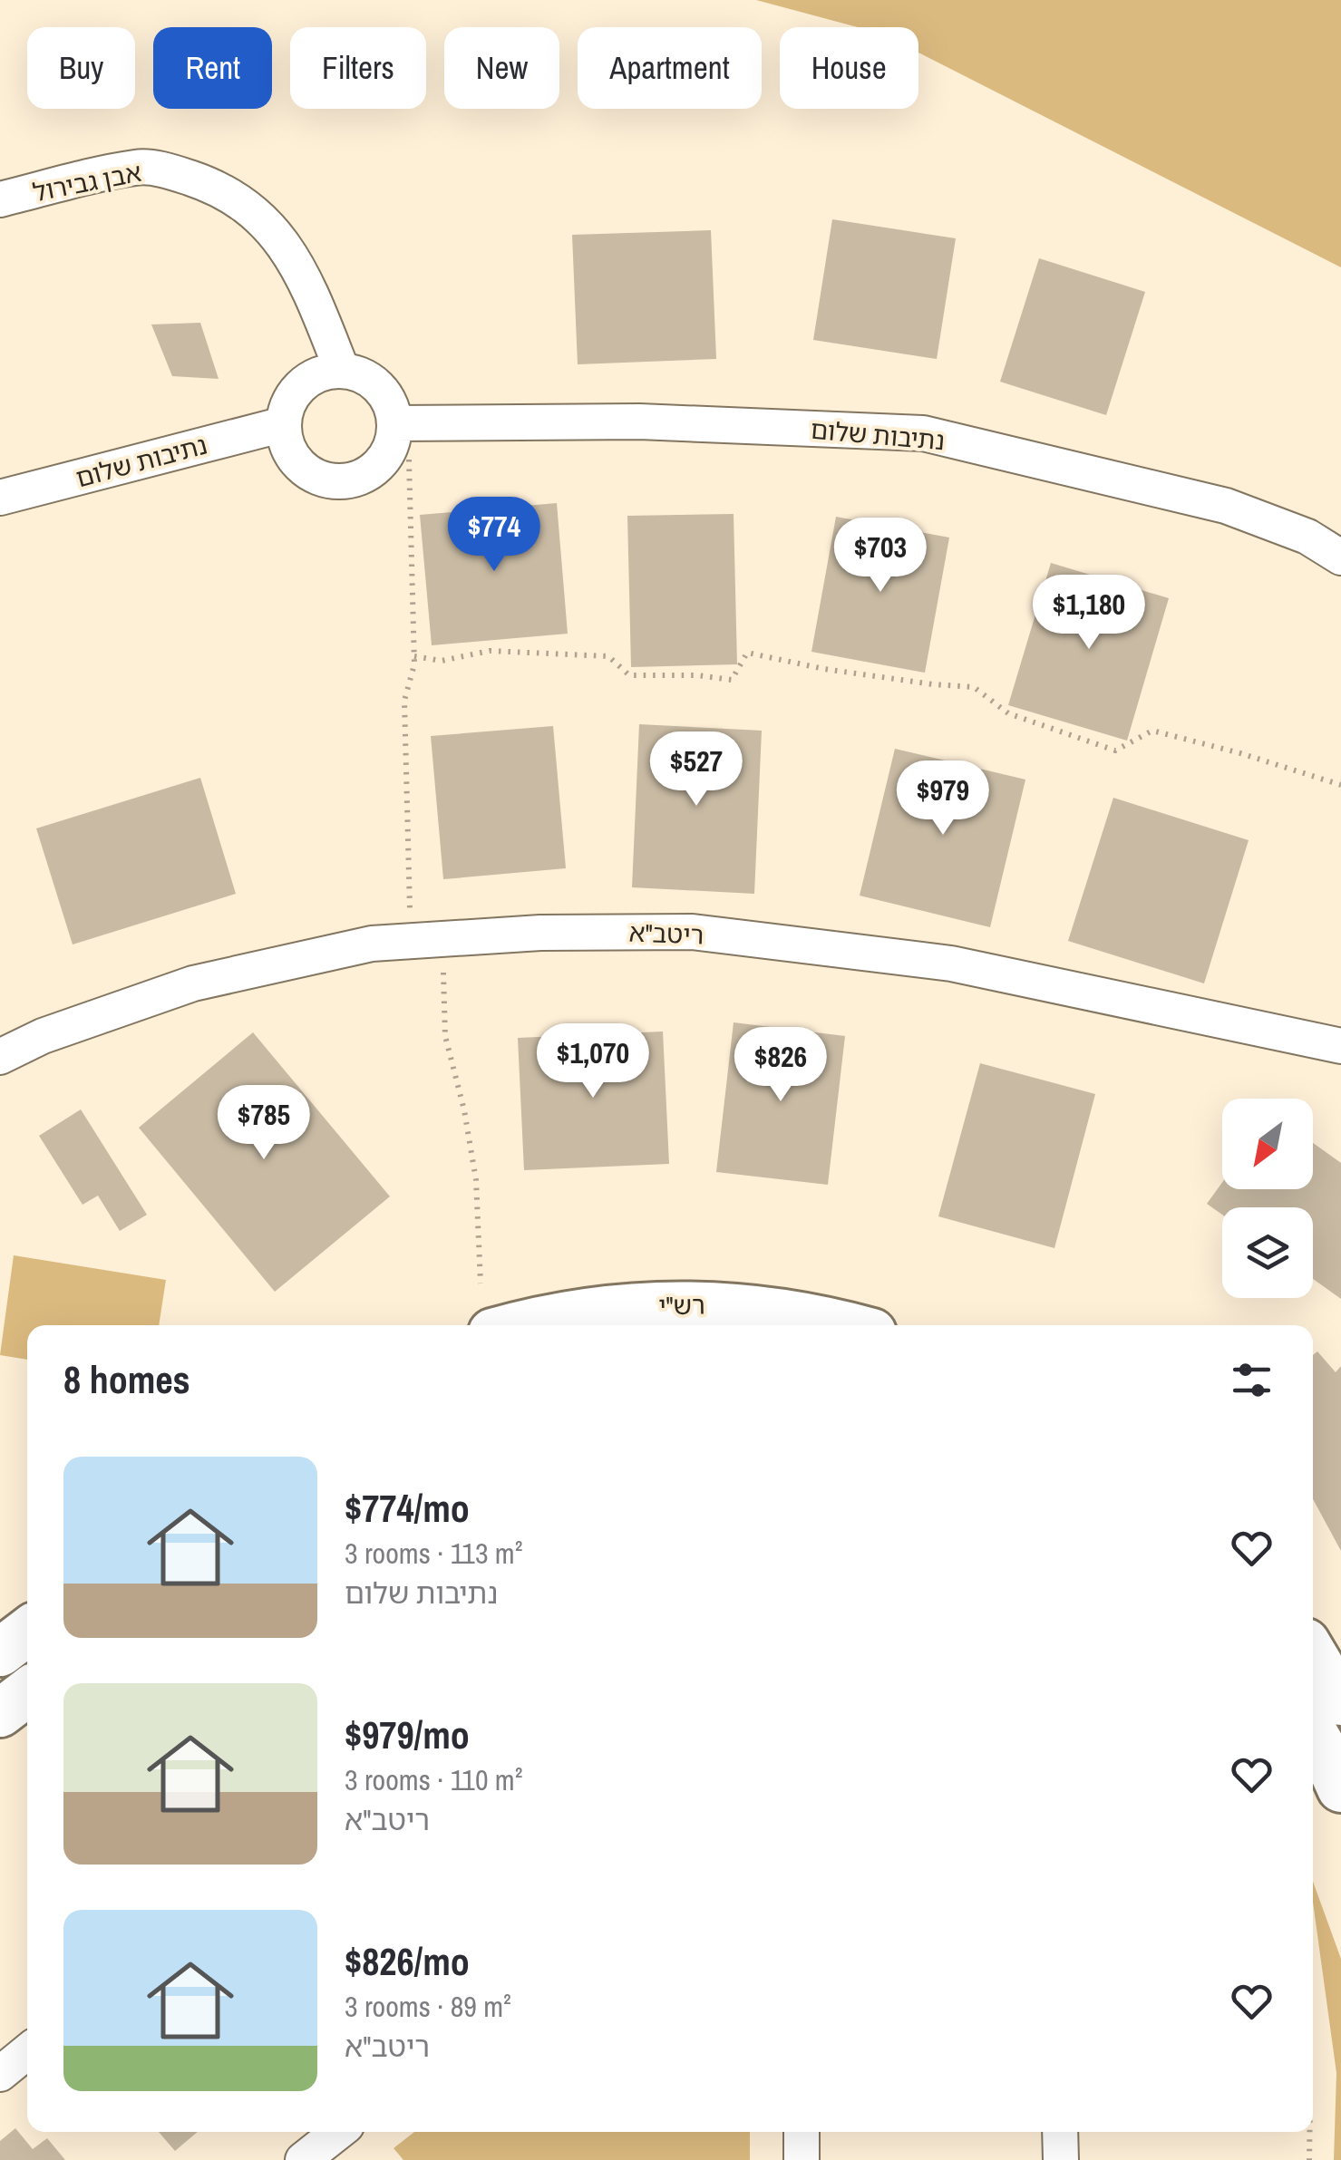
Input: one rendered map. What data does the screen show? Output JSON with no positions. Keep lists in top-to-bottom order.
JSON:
{
  "streets": {
    "street": [
      "אבן גבירול",
      "נתיבות שלום",
      "ריטב\"א",
      "רש\"י"
    ]
  },
  "crossings": [
    ["אבן גבירול", "נתיבות שלום"]
  ],
  "north": "bottom left",
  "page": {
    "chip": [
      "Buy",
      "Rent",
      "Filters",
      "New",
      "Apartment",
      "House"
    ],
    "price": [
      "$774",
      "$703",
      "$1,180",
      "$527",
      "$979",
      "$1,070",
      "$826",
      "$785"
    ],
    "heading": "8 homes",
    "list": [
      {
        "name": "$774/mo",
        "note": "3 rooms · 113 m² · נתיבות שלום"
      },
      {
        "name": "$979/mo",
        "note": "3 rooms · 110 m² · ריטב\"א"
      },
      {
        "name": "$826/mo",
        "note": "3 rooms · 89 m² · ריטב\"א"
      }
    ]
  }
}
